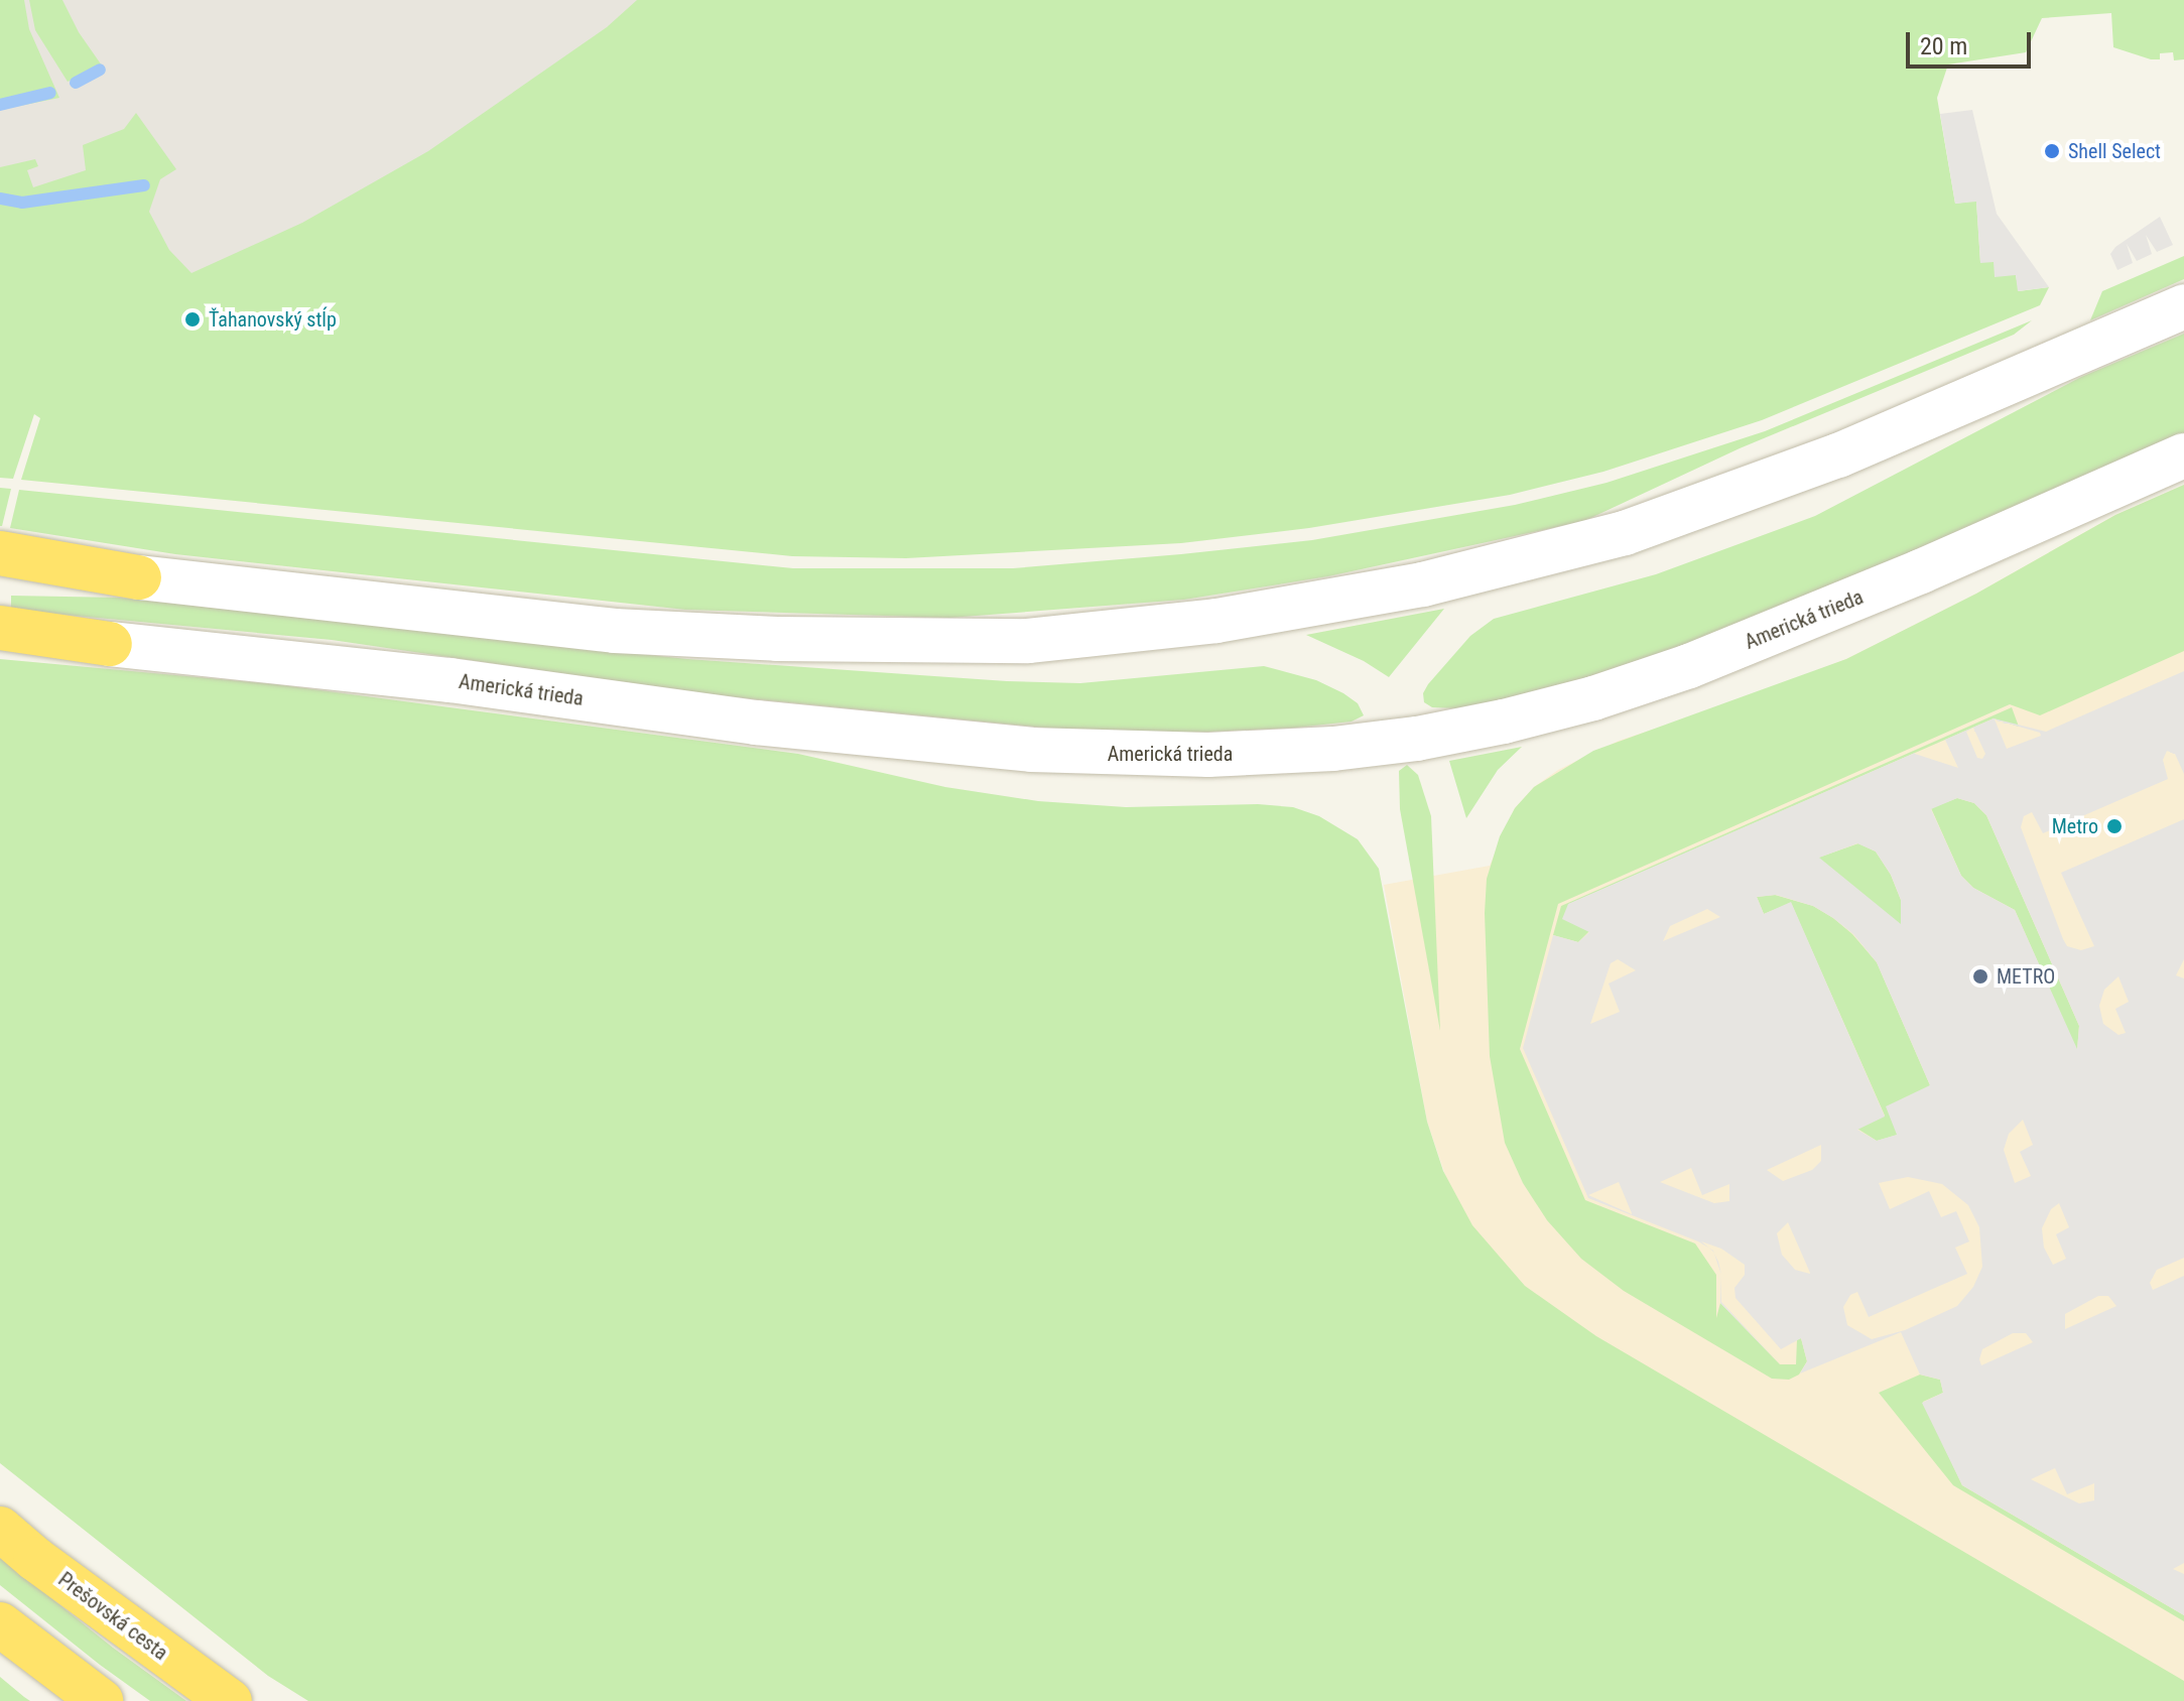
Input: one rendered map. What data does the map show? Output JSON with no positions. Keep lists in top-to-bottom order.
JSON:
{
  "streets": {
    "highway": ["Prešovská cesta"],
    "street": ["Americká trieda"]
  },
  "places": [
    "Shell Select",
    "Ťahanovský stĺp",
    "Metro",
    "METRO"
  ],
  "scale_bar": "20 m"
}
